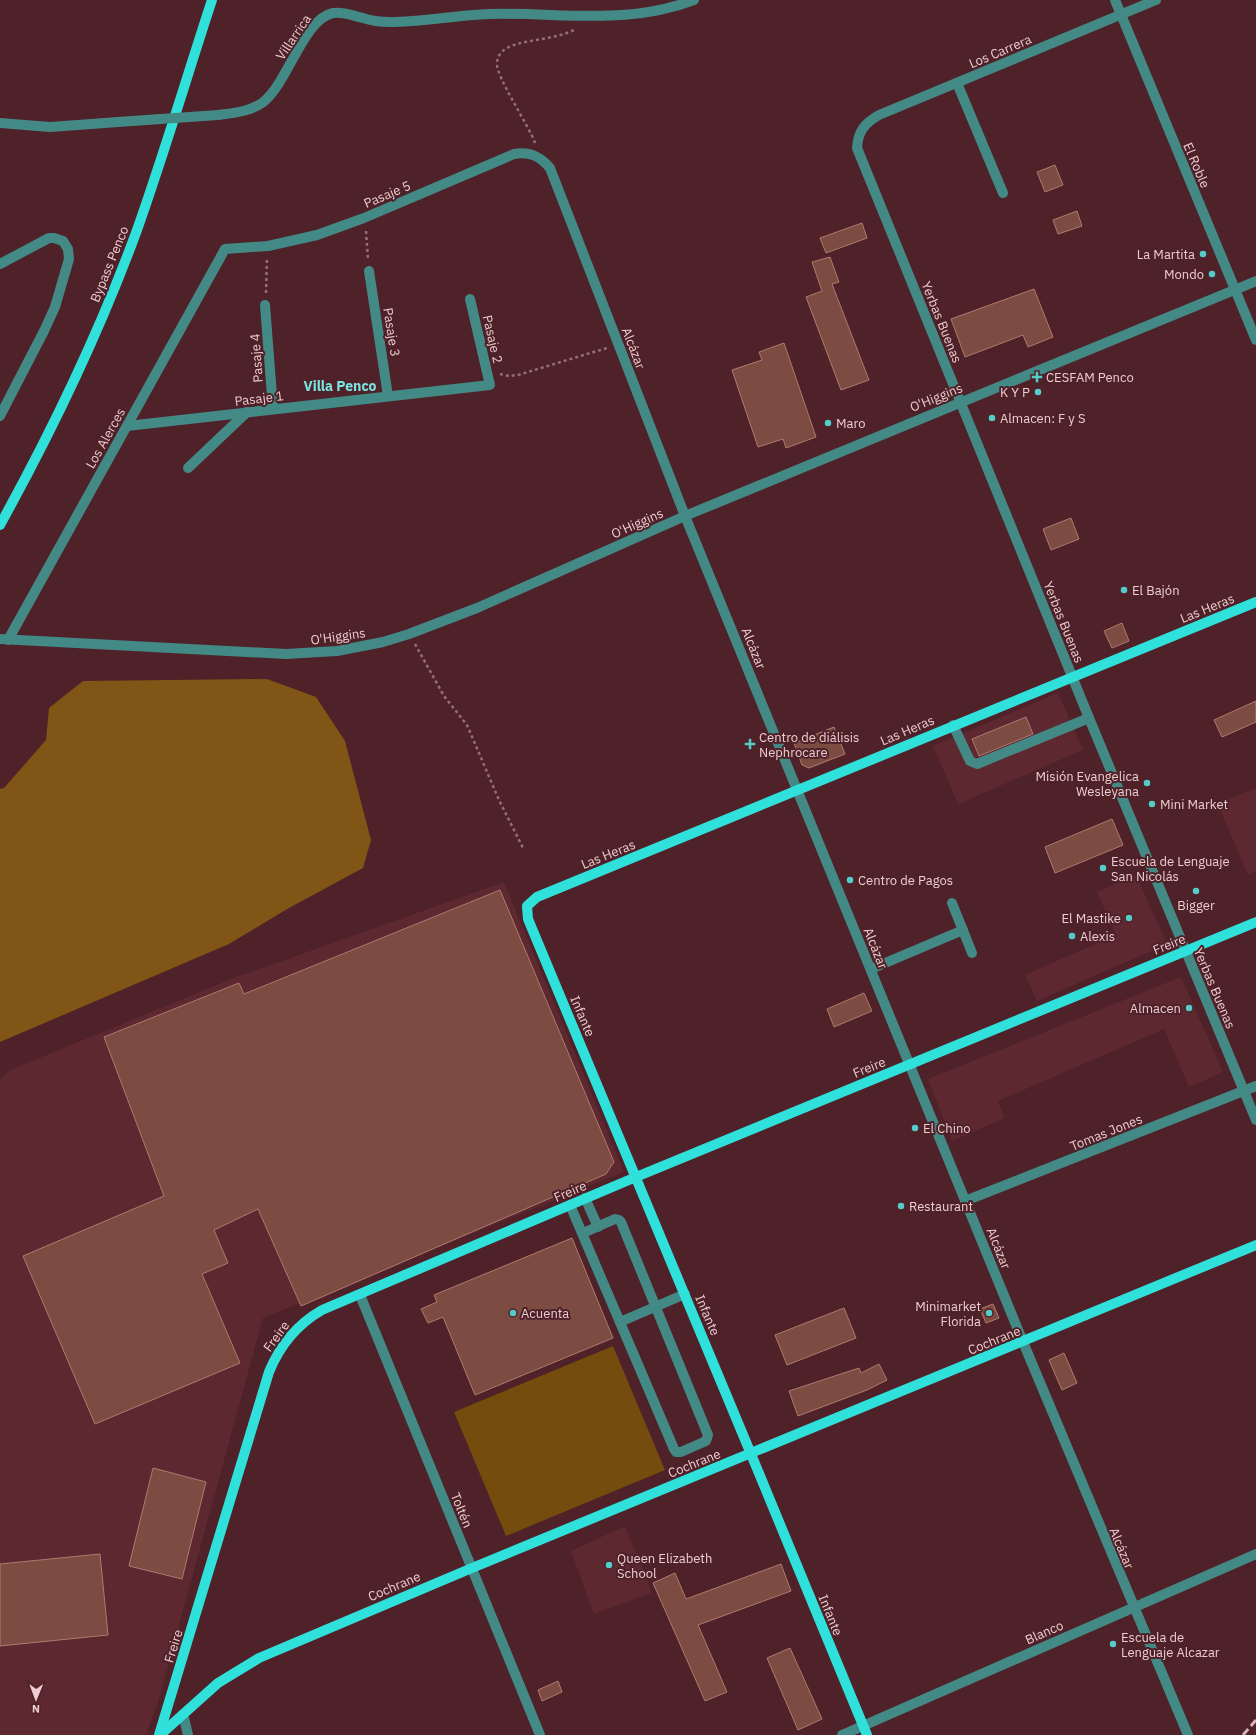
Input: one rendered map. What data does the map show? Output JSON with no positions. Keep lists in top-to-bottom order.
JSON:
{
  "streets": {
    "main road": [
      "Bypass Penco",
      "Las Heras",
      "Freire",
      "Infante",
      "Cochrane"
    ],
    "street": [
      "Villarrica",
      "Los Carrera",
      "El Roble",
      "Pasaje 5",
      "Yerbas Buenas",
      "Pasaje 3",
      "Pasaje 2",
      "Alcázar",
      "Pasaje 4",
      "O'Higgins",
      "Pasaje 1",
      "Los Alerces",
      "Tomas Jones",
      "Toltén",
      "Blanco"
    ]
  },
  "crossings": [
    ["Los Carrera", "El Roble"],
    ["Los Carrera", "Yerbas Buenas"],
    ["El Roble", "O'Higgins"],
    ["Pasaje 5", "Alcázar"],
    ["Pasaje 5", "Los Alerces"],
    ["Yerbas Buenas", "O'Higgins"],
    ["Yerbas Buenas", "Las Heras"],
    ["Yerbas Buenas", "Freire"],
    ["Yerbas Buenas", "Tomas Jones"],
    ["Pasaje 3", "Pasaje 1"],
    ["Pasaje 2", "Pasaje 1"],
    ["Alcázar", "O'Higgins"],
    ["Alcázar", "Las Heras"],
    ["Alcázar", "Freire"],
    ["Alcázar", "Tomas Jones"],
    ["Alcázar", "Cochrane"],
    ["Alcázar", "Blanco"],
    ["Pasaje 4", "Pasaje 1"],
    ["O'Higgins", "Los Alerces"],
    ["Pasaje 1", "Los Alerces"],
    ["Las Heras", "Infante"],
    ["Freire", "Infante"],
    ["Freire", "Cochrane"],
    ["Freire", "Toltén"],
    ["Infante", "Cochrane"],
    ["Infante", "Blanco"],
    ["Cochrane", "Toltén"]
  ],
  "districts": ["Villa Penco"],
  "places": {
    "other": [
      "La Martita",
      "Mondo",
      "K Y P",
      "Almacen: F y S",
      "Maro",
      "El Bajón",
      "Misión Evangelica Wesleyana",
      "Mini Market",
      "Escuela de Lenguaje San Nicolás",
      "Centro de Pagos",
      "Bigger",
      "El Mastike",
      "Alexis",
      "Almacen",
      "El Chino",
      "Restaurant",
      "Acuenta",
      "Minimarket Florida",
      "Queen Elizabeth School",
      "Escuela de Lenguaje Alcazar"
    ],
    "health": ["CESFAM Penco", "Centro de diálisis Nephrocare"]
  },
  "north": "bottom"
}
